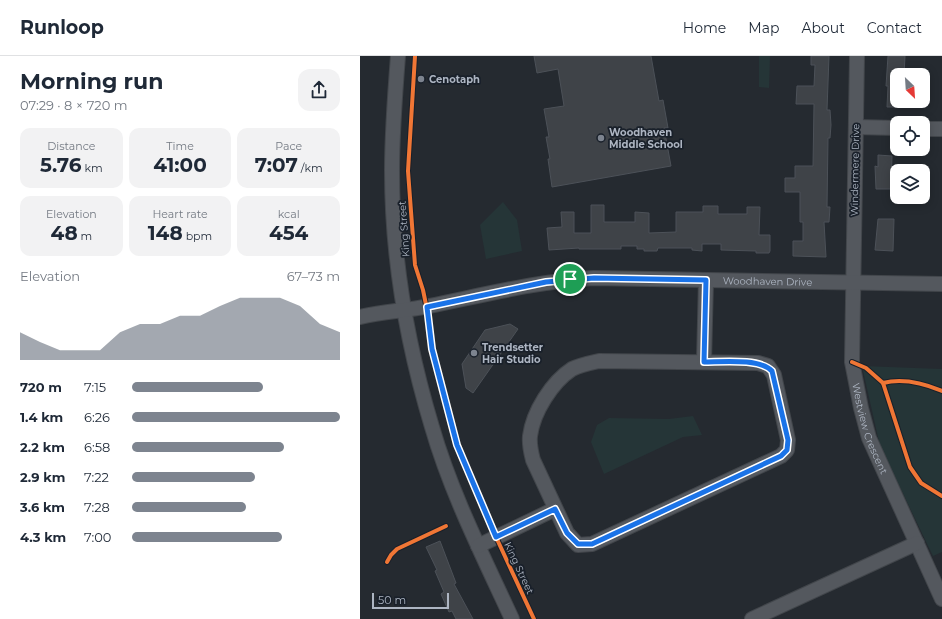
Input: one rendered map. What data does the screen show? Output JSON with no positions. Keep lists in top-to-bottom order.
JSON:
{
  "streets": {
    "street": [
      "Windermere Drive",
      "King Street",
      "Woodhaven Drive",
      "Westview Crescent"
    ]
  },
  "crossings": [
    ["Windermere Drive", "Woodhaven Drive"],
    ["Windermere Drive", "Westview Crescent"],
    ["King Street", "Woodhaven Drive"],
    ["Woodhaven Drive", "Westview Crescent"]
  ],
  "places": ["Cenotaph", "Woodhaven Middle School", "Trendsetter Hair Studio"],
  "scale_bar": "50 m",
  "north": "bottom right",
  "page": {
    "header": "Runloop",
    "nav": [
      "Home",
      "Map",
      "About",
      "Contact"
    ],
    "heading": ["Morning run", "07:29 · 8 × 720 m"],
    "stats": [
      ["Distance", "5.76 km"],
      ["Time", "41:00"],
      ["Pace", "7:07 /km"],
      ["Elevation", "48 m"],
      ["Heart rate", "148 bpm"],
      ["kcal", "454"]
    ],
    "chart": ["Elevation", "67–73 m"],
    "list": [
      {
        "name": "720 m",
        "note": "7:15"
      },
      {
        "name": "1.4 km",
        "note": "6:26"
      },
      {
        "name": "2.2 km",
        "note": "6:58"
      },
      {
        "name": "2.9 km",
        "note": "7:22"
      },
      {
        "name": "3.6 km",
        "note": "7:28"
      },
      {
        "name": "4.3 km",
        "note": "7:00"
      }
    ],
    "scale": "50 m"
  }
}
